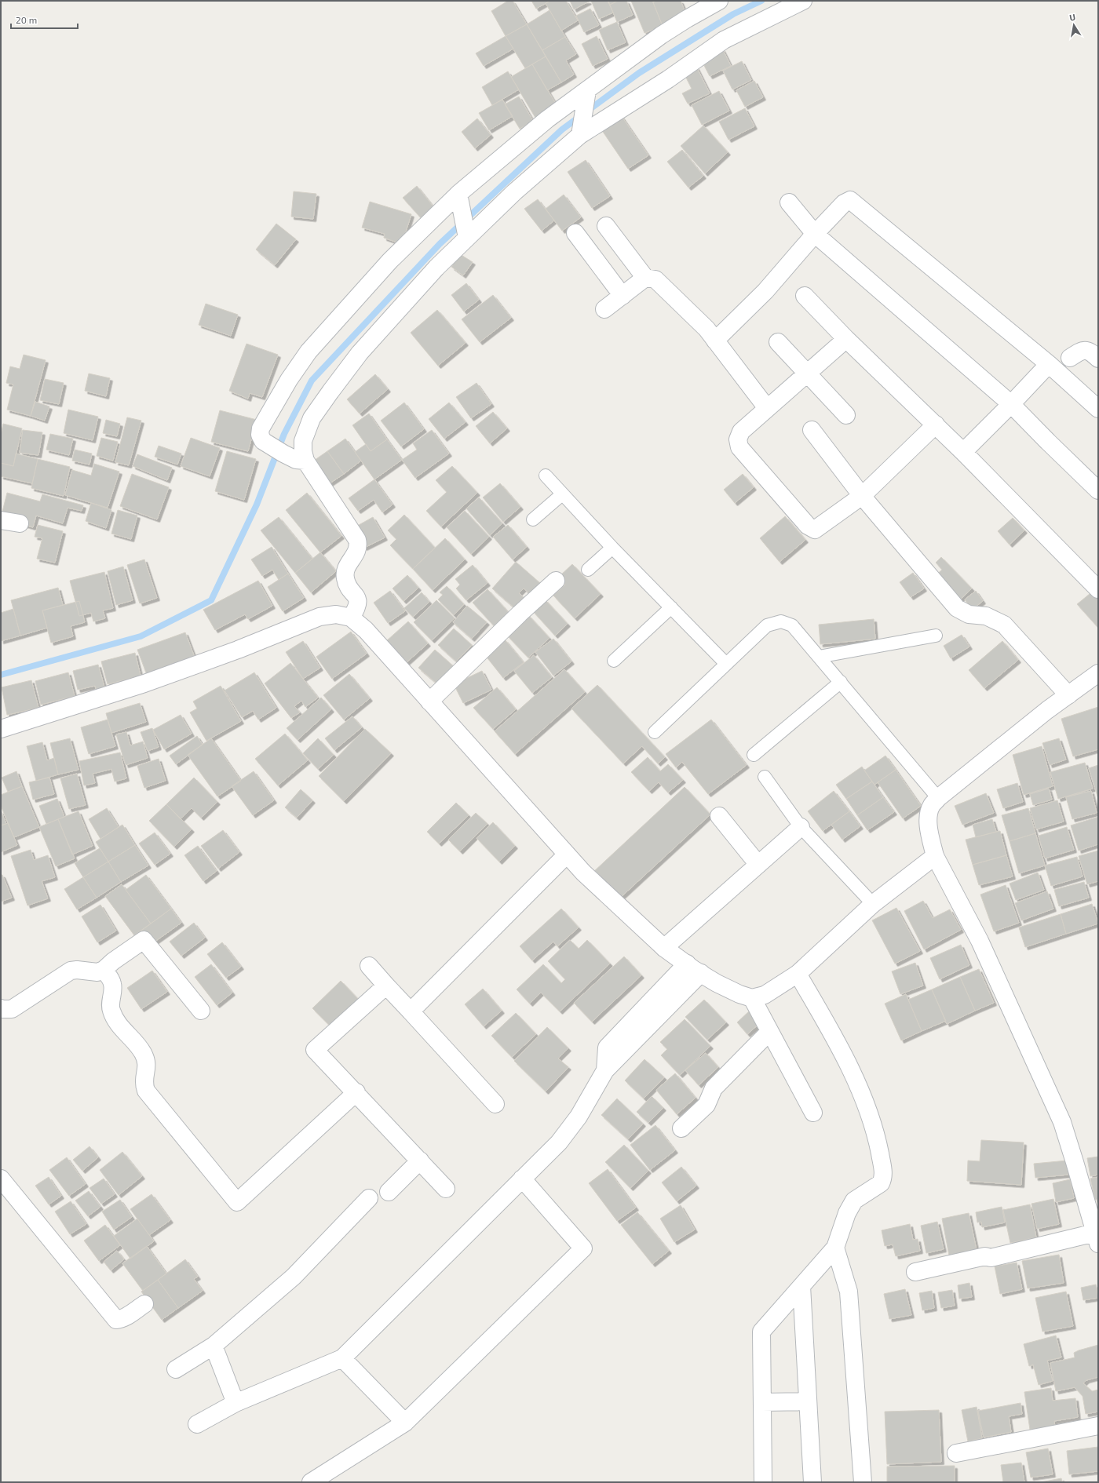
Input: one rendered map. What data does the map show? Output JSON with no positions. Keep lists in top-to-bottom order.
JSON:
{
  "scale_bar": "20 m",
  "north": "top"
}
